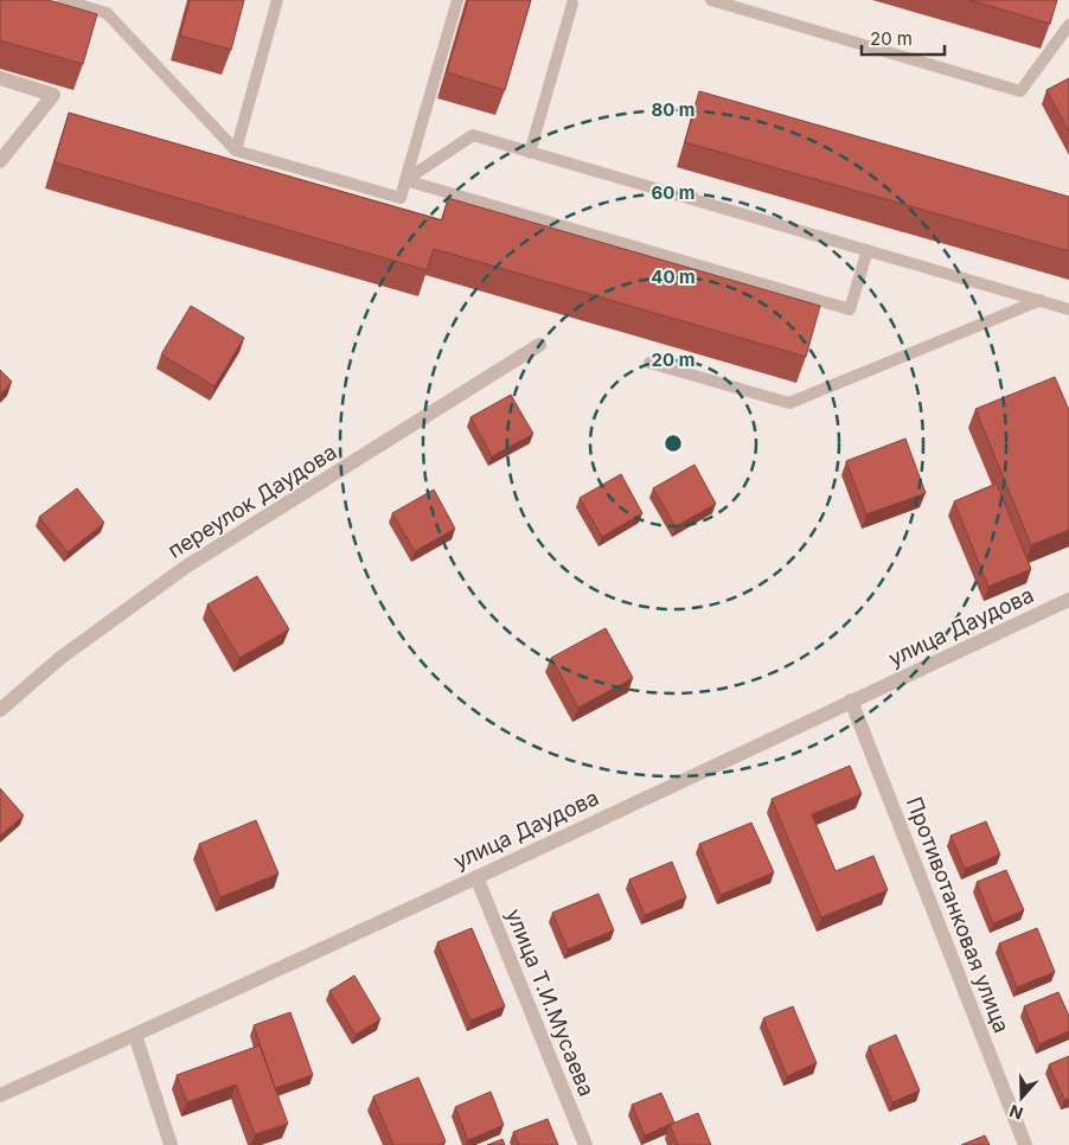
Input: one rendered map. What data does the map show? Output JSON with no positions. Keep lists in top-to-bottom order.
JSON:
{
  "streets": {
    "street": [
      "переулок Даудова",
      "улица Даудова",
      "Противотанковая улица",
      "улица Т.И.Мусаева"
    ]
  },
  "crossings": [
    ["улица Даудова", "Противотанковая улица"],
    ["улица Даудова", "улица Т.И.Мусаева"]
  ],
  "scale_bar": "20 m",
  "north": "bottom",
  "rings": [
    "80 m",
    "60 m",
    "40 m",
    "20 m"
  ]
}
